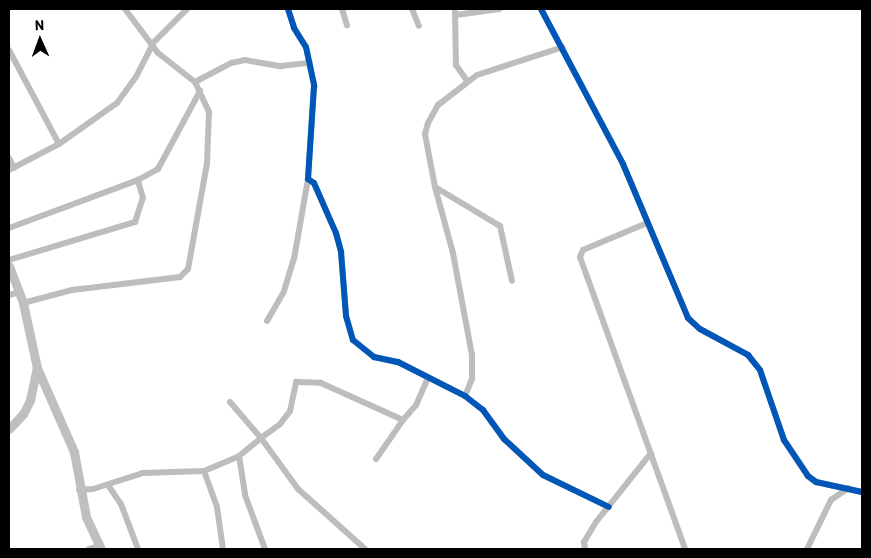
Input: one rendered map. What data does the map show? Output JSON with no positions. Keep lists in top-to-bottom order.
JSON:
{
  "north": "top"
}
